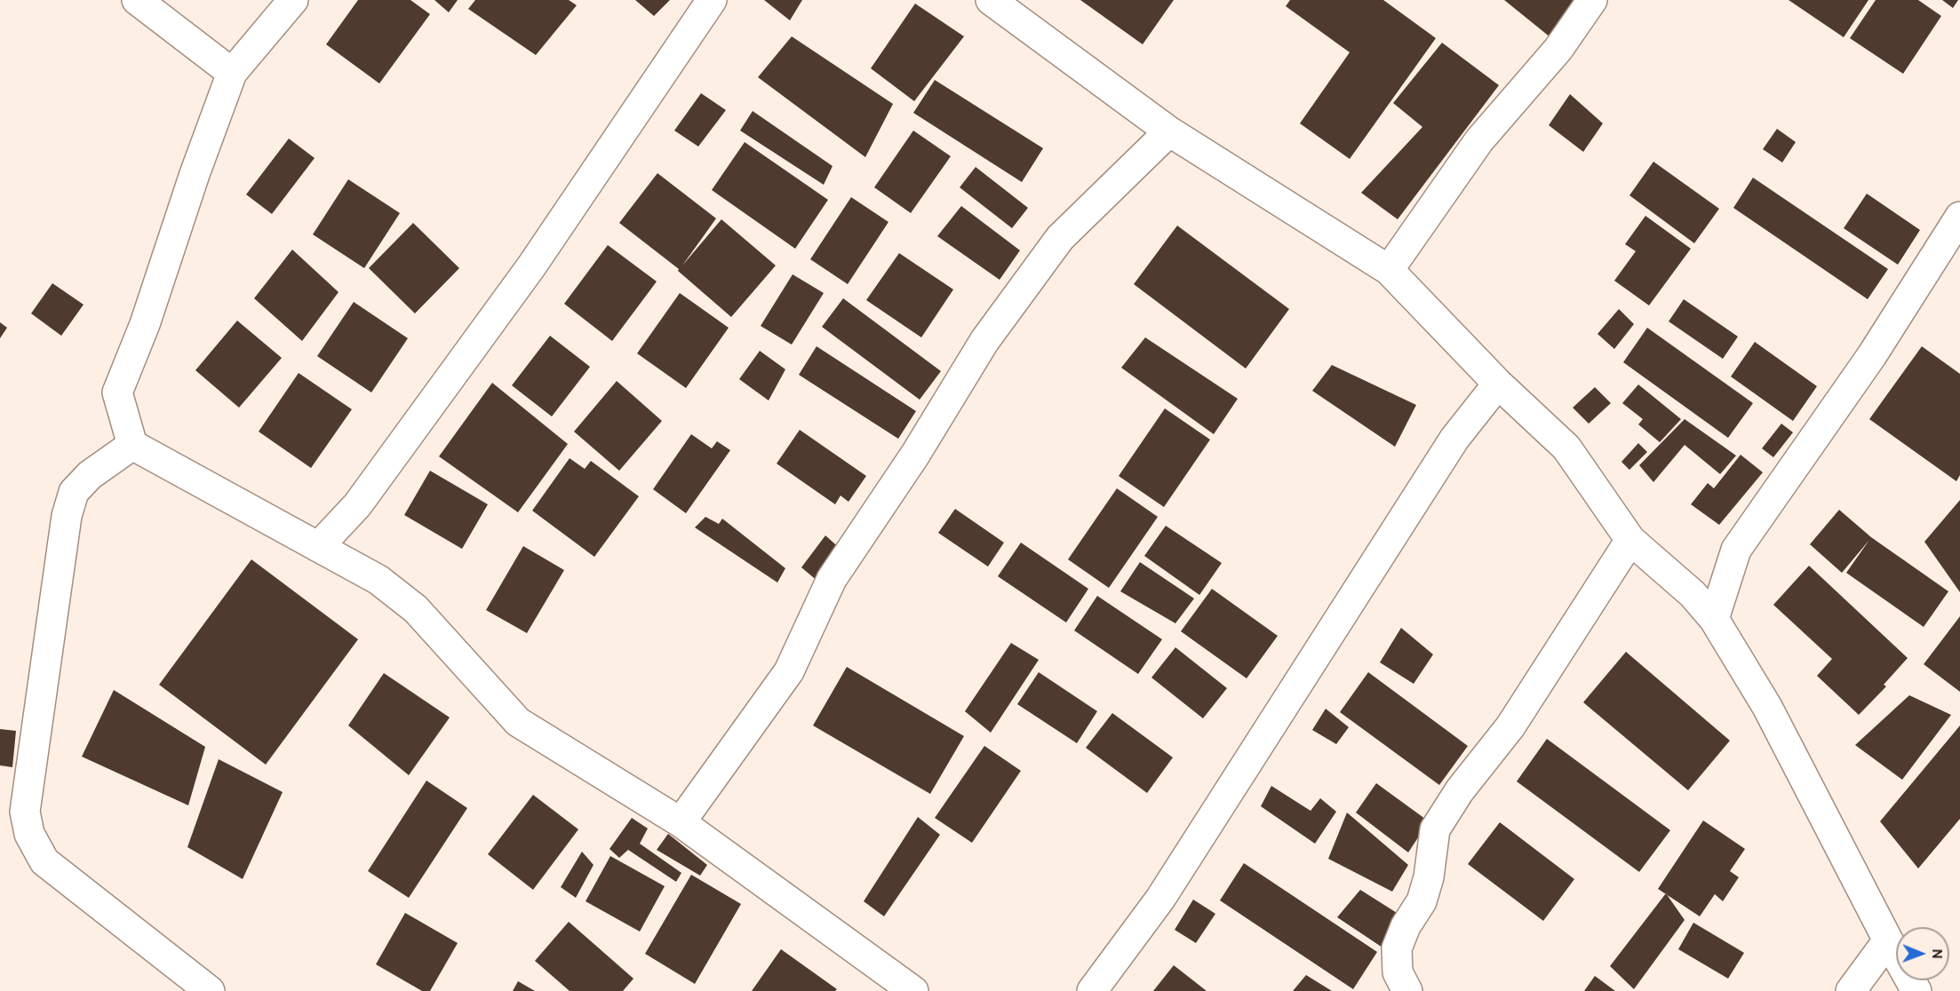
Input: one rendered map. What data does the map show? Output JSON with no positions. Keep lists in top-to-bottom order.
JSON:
{
  "north": "right"
}
